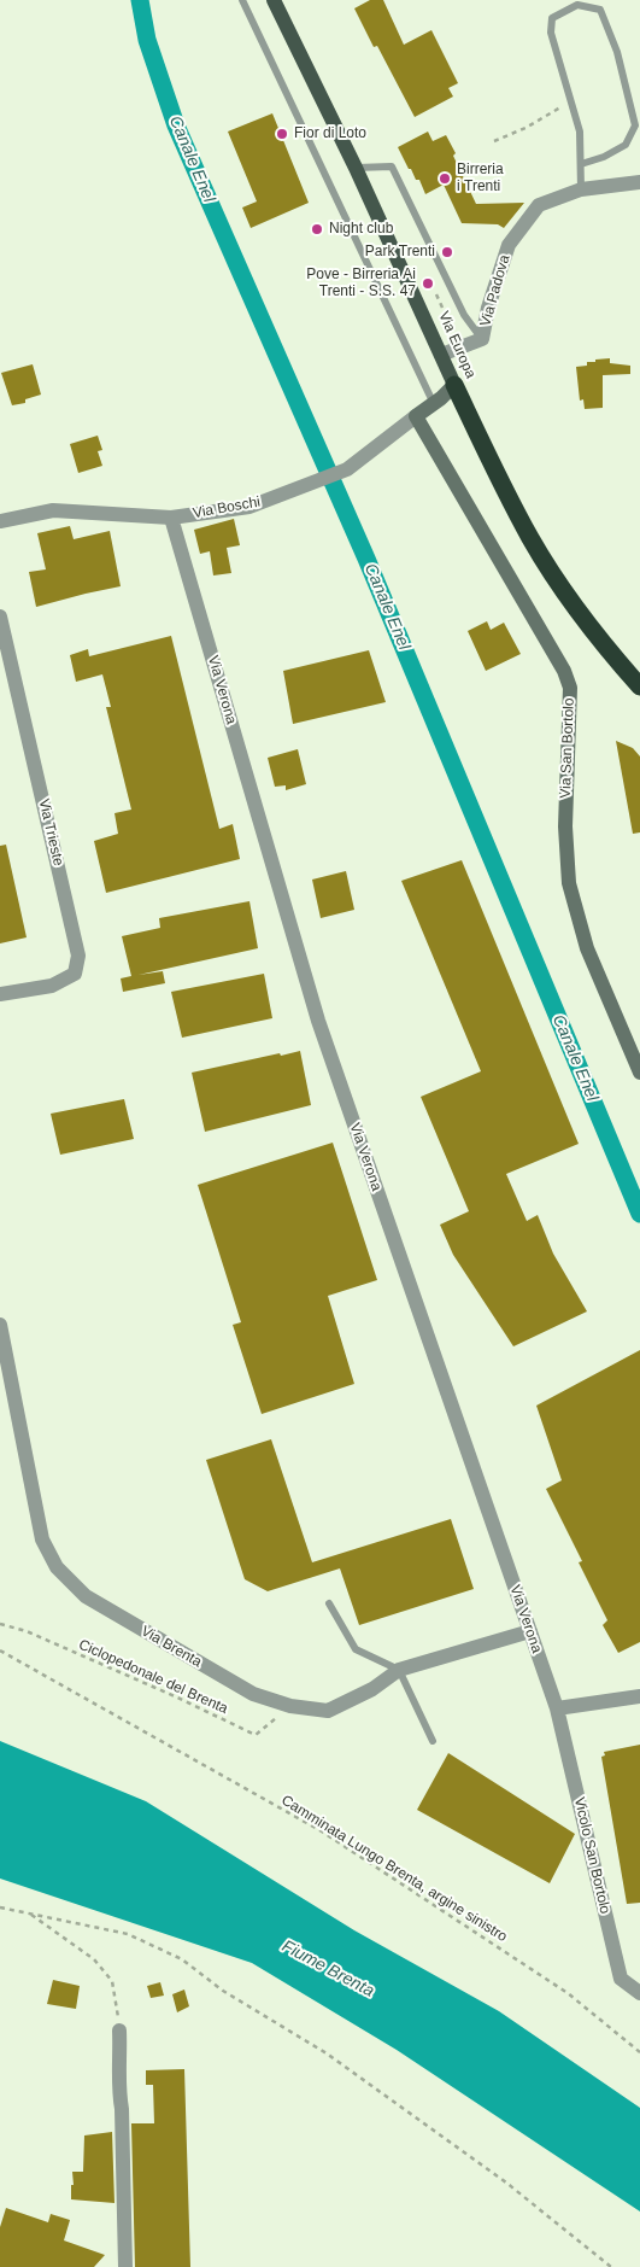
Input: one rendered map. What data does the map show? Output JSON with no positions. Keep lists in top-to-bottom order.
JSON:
{
  "streets": {
    "highway": ["Via Europa"],
    "street": [
      "Via Padova",
      "Via Boschi",
      "Via Verona",
      "Via San Bortolo",
      "Via Trieste",
      "Via Brenta",
      "Vicolo San Bortolo"
    ],
    "path": ["Ciclopedonale del Brenta", "Camminata Lungo Brenta, argine sinistro"]
  },
  "crossings": [
    ["Via Padova", "Via Europa"],
    ["Via Europa", "Via Boschi"],
    ["Via Boschi", "Via Verona"],
    ["Via Boschi", "Via San Bortolo"],
    ["Via Verona", "Via Brenta"],
    ["Via Verona", "Vicolo San Bortolo"],
    ["Via Brenta", "Ciclopedonale del Brenta"]
  ],
  "water": ["Canale Enel", "Fiume Brenta"],
  "places": [
    "Fior di Loto",
    "Birreria i Trenti",
    "Night club",
    "Park Trenti",
    "Pove - Birreria Ai Trenti - S.S. 47"
  ]
}
